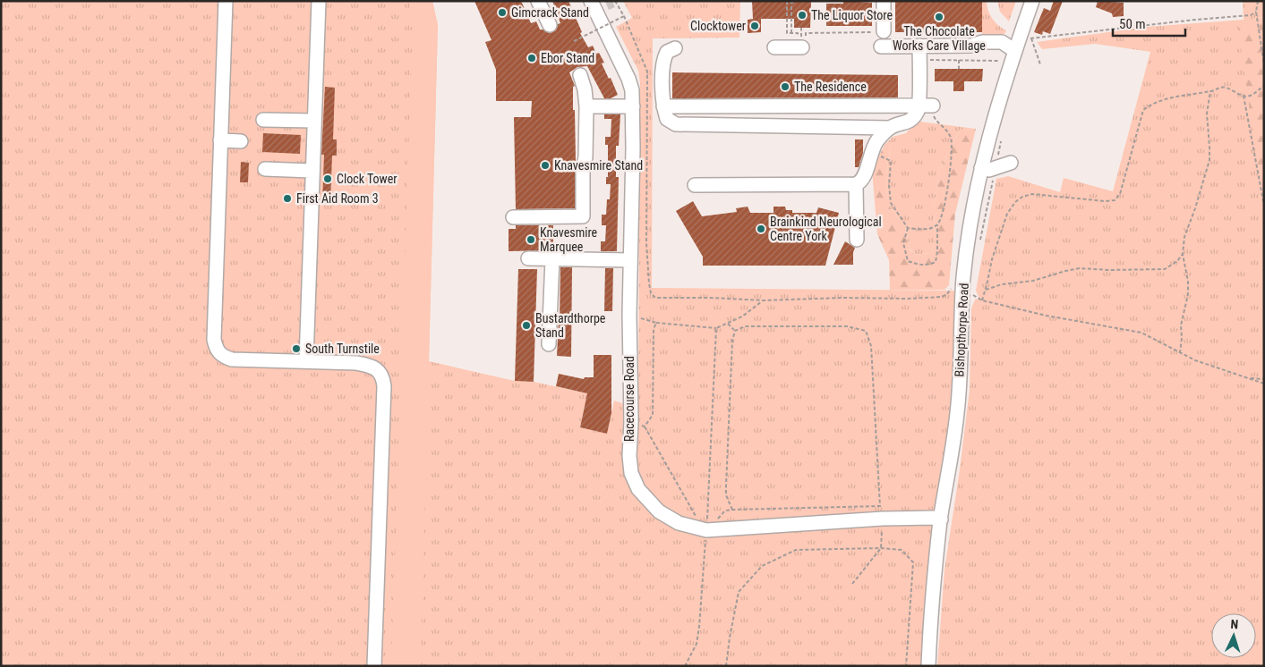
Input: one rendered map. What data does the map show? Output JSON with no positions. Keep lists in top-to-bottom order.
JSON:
{
  "streets": {
    "street": ["Bishopthorpe Road", "Racecourse Road"]
  },
  "crossings": [
    ["Bishopthorpe Road", "Racecourse Road"]
  ],
  "places": [
    "Gimcrack Stand",
    "The Liquor Store",
    "The Chocolate Works Care Village",
    "Clocktower",
    "Ebor Stand",
    "The Residence",
    "Knavesmire Stand",
    "Clock Tower",
    "First Aid Room 3",
    "Brainkind Neurological Centre York",
    "Knavesmire Marquee",
    "Bustardthorpe Stand",
    "South Turnstile"
  ],
  "scale_bar": "50 m",
  "north": "top"
}
